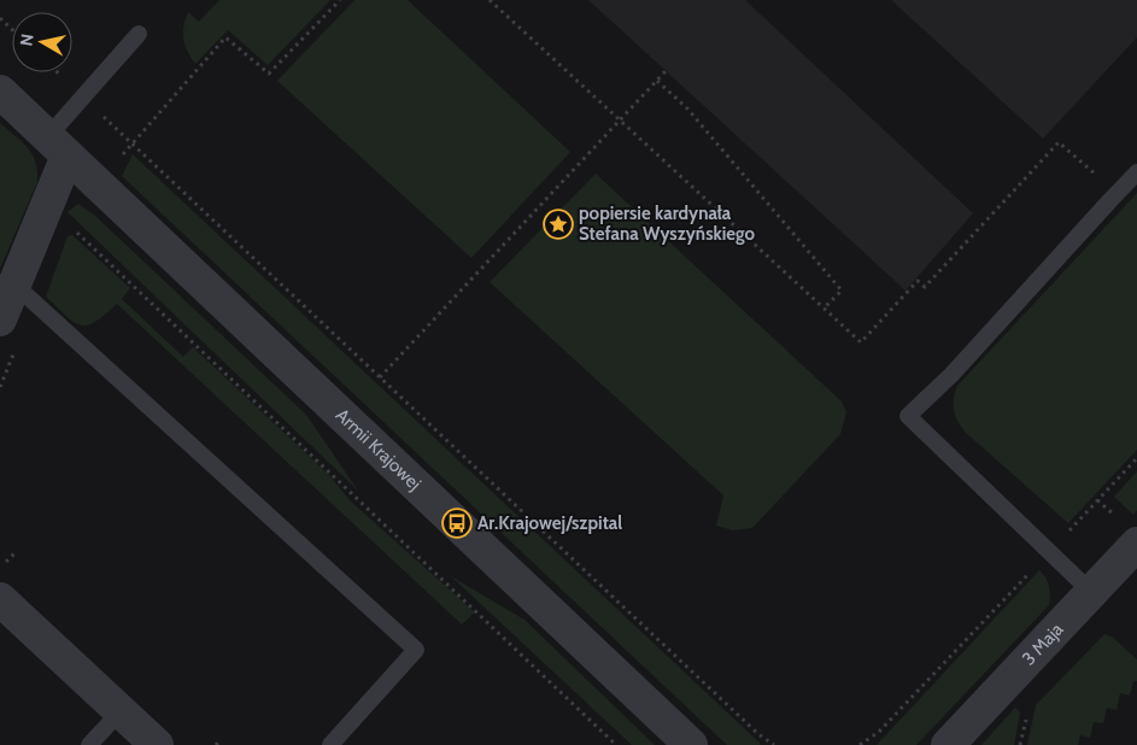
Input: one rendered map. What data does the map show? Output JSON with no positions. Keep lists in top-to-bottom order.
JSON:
{
  "streets": {
    "street": ["Armii Krajowej", "3 Maja"]
  },
  "places": {
    "place": ["popiersie kardynała Stefana Wyszyńskiego"],
    "bus stop": ["Ar.Krajowej/szpital"]
  },
  "north": "left"
}
